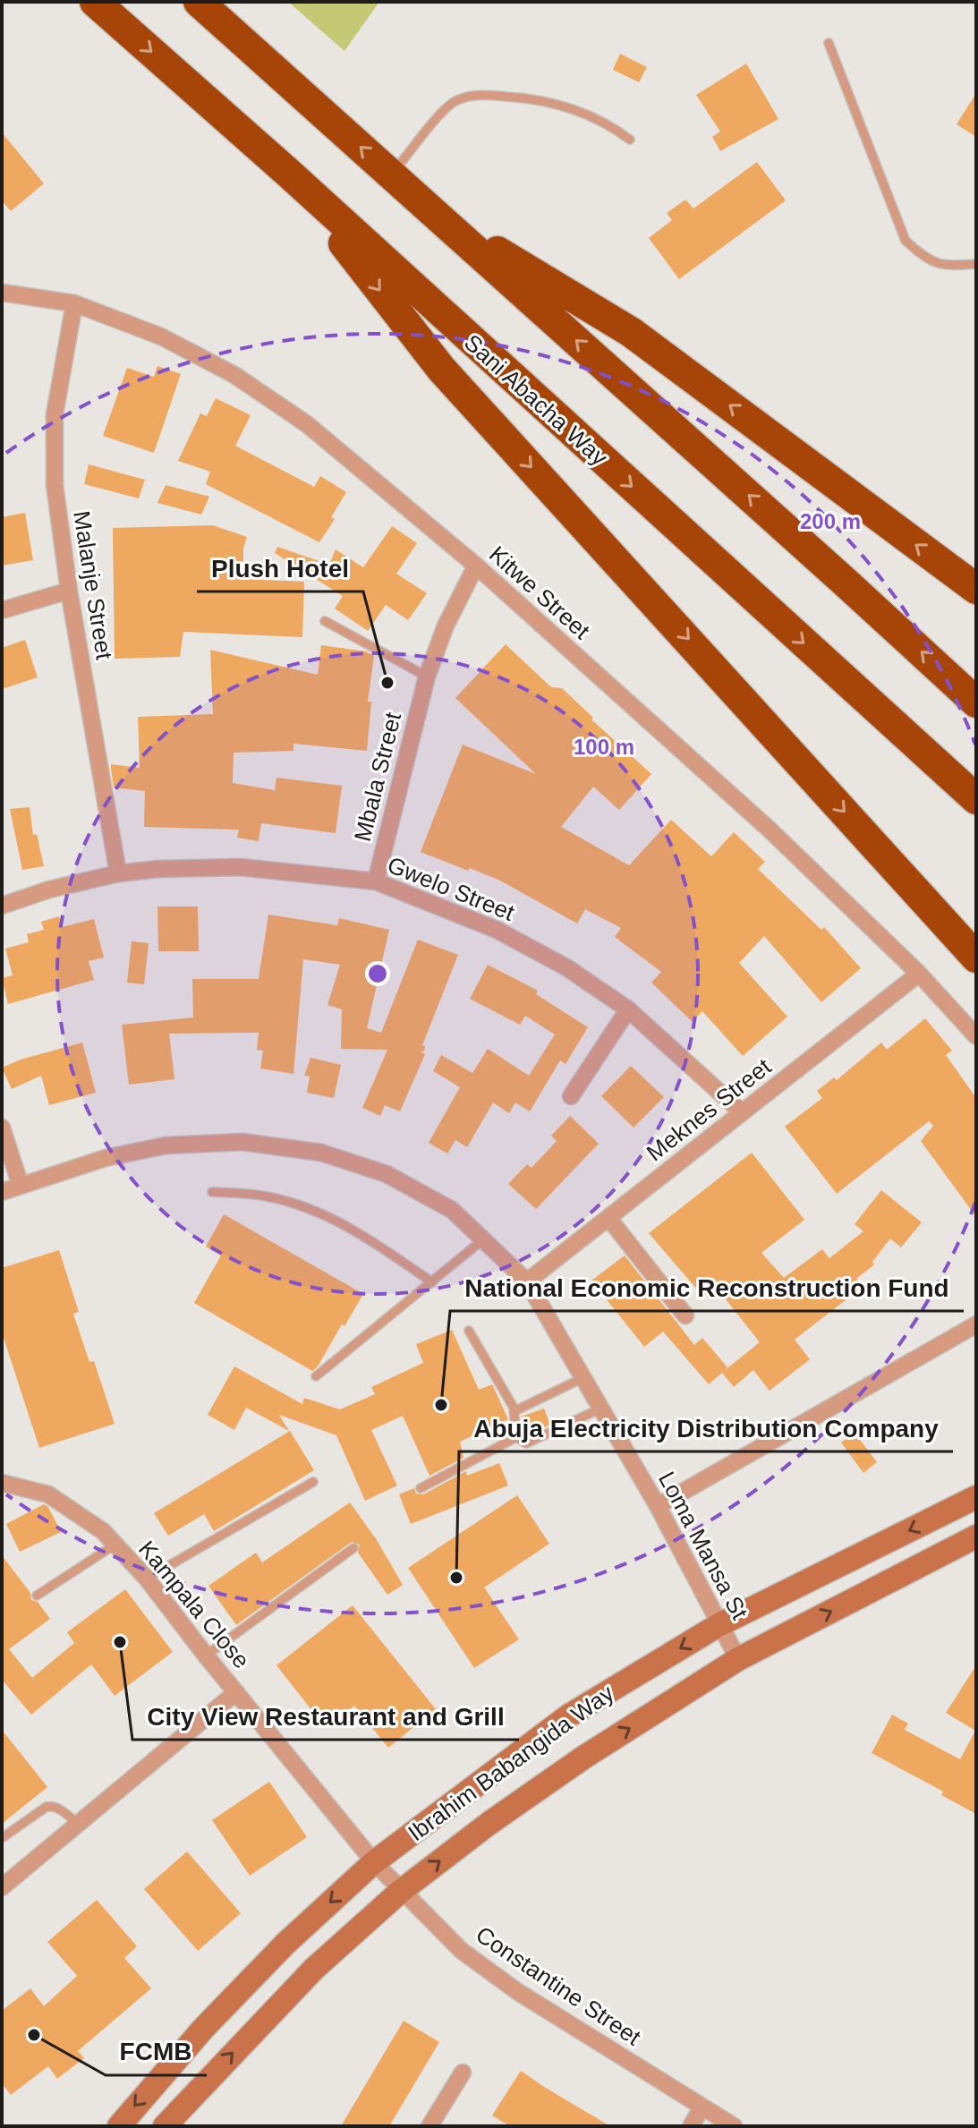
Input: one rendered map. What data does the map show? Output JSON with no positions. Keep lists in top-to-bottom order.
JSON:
{
  "streets": {
    "highway": ["Sani Abacha Way"],
    "main road": ["Ibrahim Babangida Way"],
    "street": [
      "Malanje Street",
      "Kitwe Street",
      "Mbala Street",
      "Gwelo Street",
      "Meknes Street",
      "Loma Mansa St",
      "Kampala Close",
      "Constantine Street"
    ]
  },
  "crossings": [
    ["Malanje Street", "Kitwe Street"],
    ["Malanje Street", "Gwelo Street"],
    ["Kitwe Street", "Mbala Street"],
    ["Kitwe Street", "Meknes Street"],
    ["Mbala Street", "Gwelo Street"],
    ["Gwelo Street", "Meknes Street"],
    ["Meknes Street", "Loma Mansa St"],
    ["Loma Mansa St", "Ibrahim Babangida Way"],
    ["Kampala Close", "Constantine Street"],
    ["Ibrahim Babangida Way", "Constantine Street"]
  ],
  "places": [
    "Plush Hotel",
    "National Economic Reconstruction Fund",
    "Abuja Electricity Distribution Company",
    "City View Restaurant and Grill",
    "FCMB"
  ],
  "rings": ["200 m", "100 m"]
}
